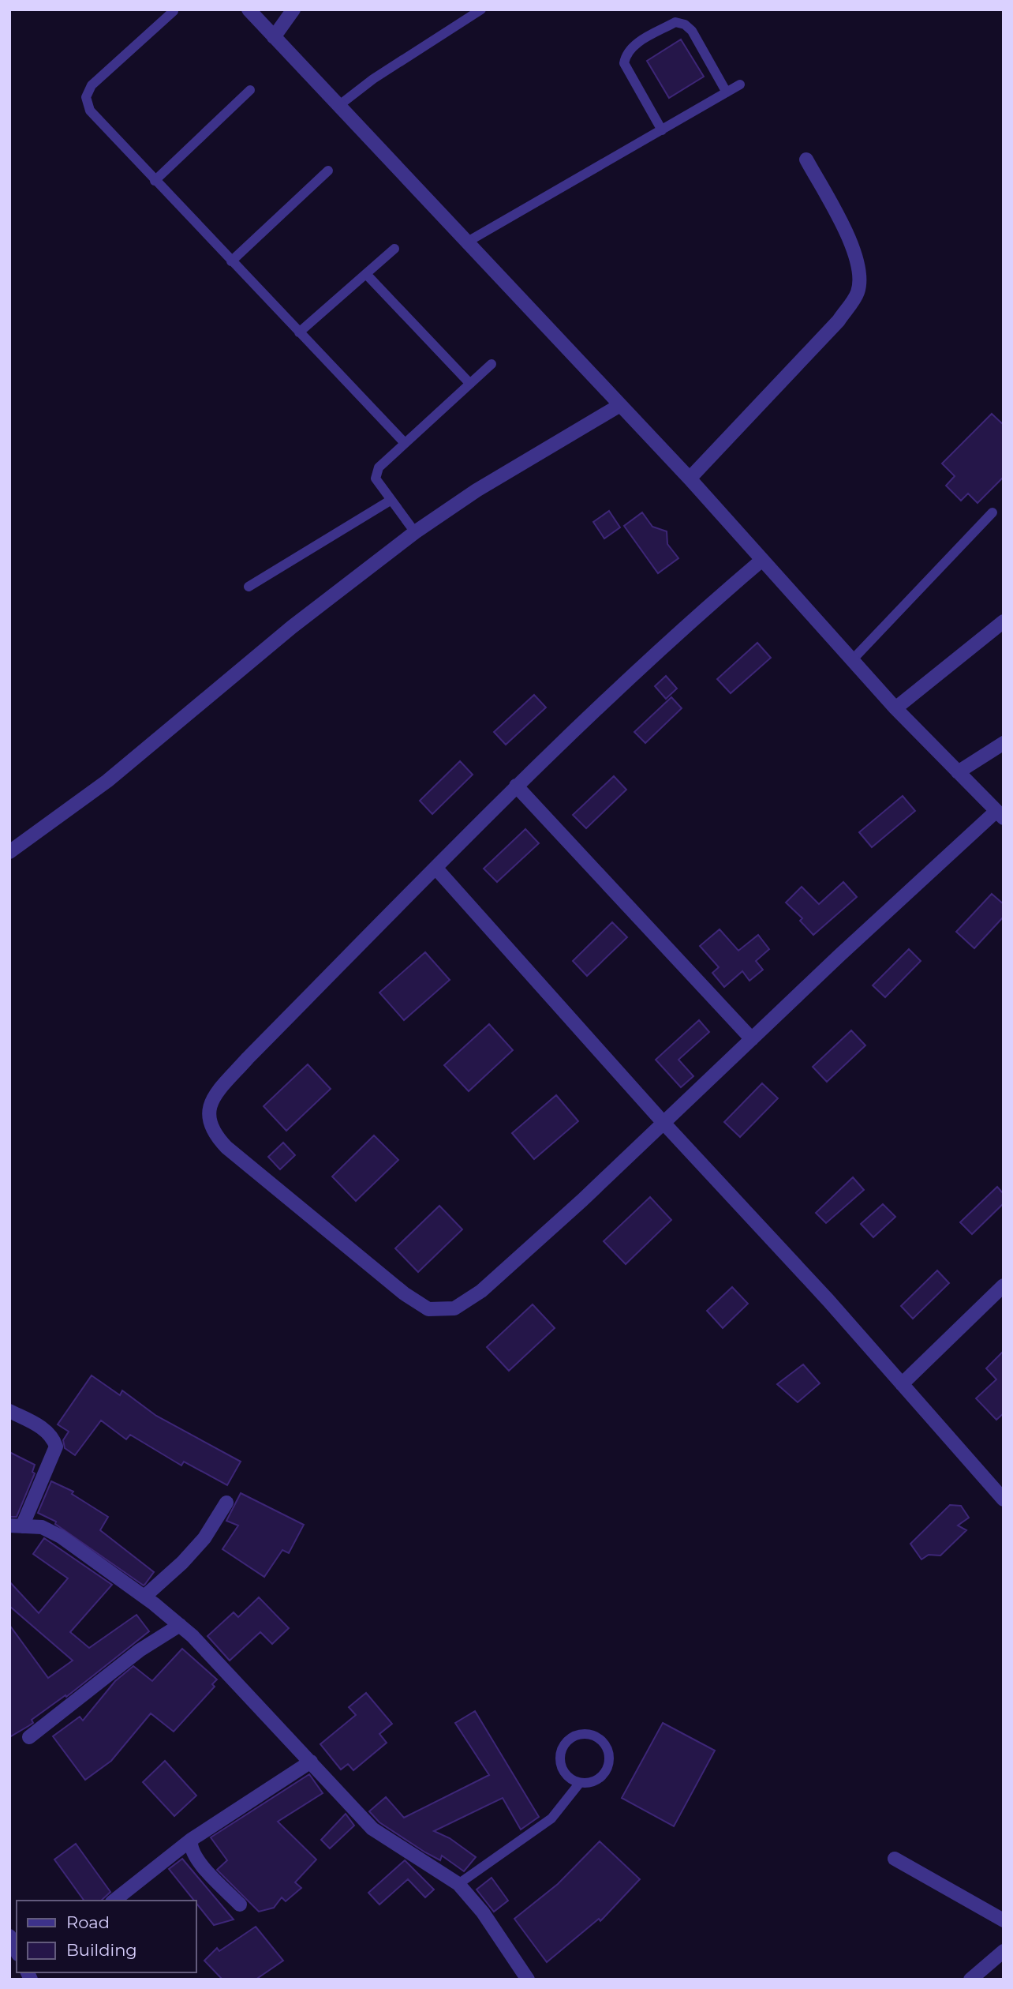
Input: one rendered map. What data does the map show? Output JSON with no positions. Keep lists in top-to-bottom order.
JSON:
{
  "legend": ["Road", "Building"]
}
